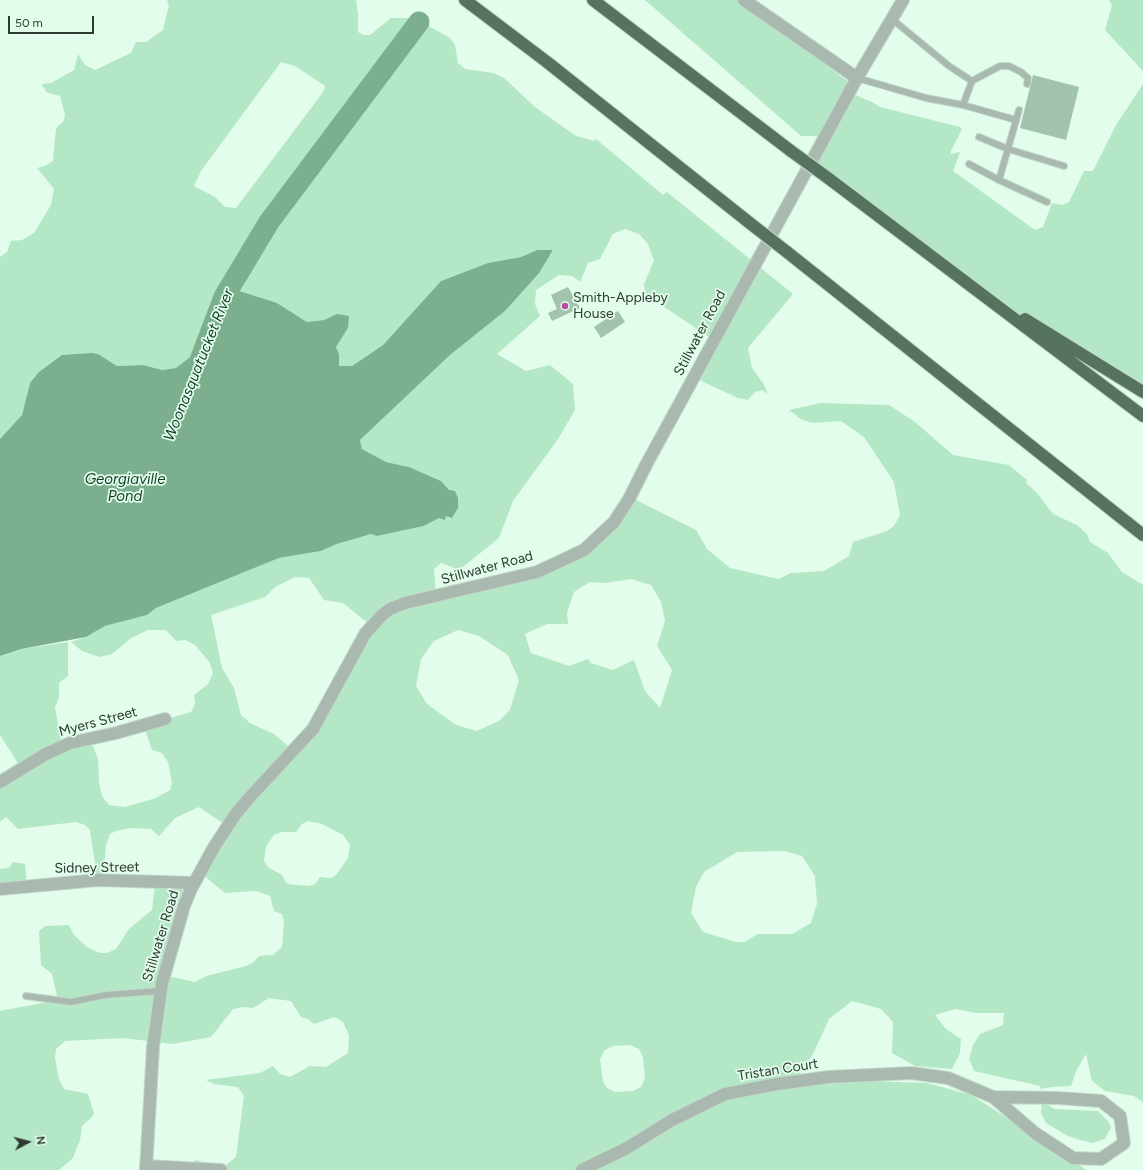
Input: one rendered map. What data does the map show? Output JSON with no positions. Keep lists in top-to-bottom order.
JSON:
{
  "streets": {
    "street": [
      "Stillwater Road",
      "Myers Street",
      "Sidney Street",
      "Tristan Court"
    ]
  },
  "crossings": [
    ["Stillwater Road", "Sidney Street"]
  ],
  "water": ["Woonasquatucket River", "Georgiaville Pond"],
  "places": ["Smith-Appleby House"],
  "scale_bar": "50 m",
  "north": "right"
}
